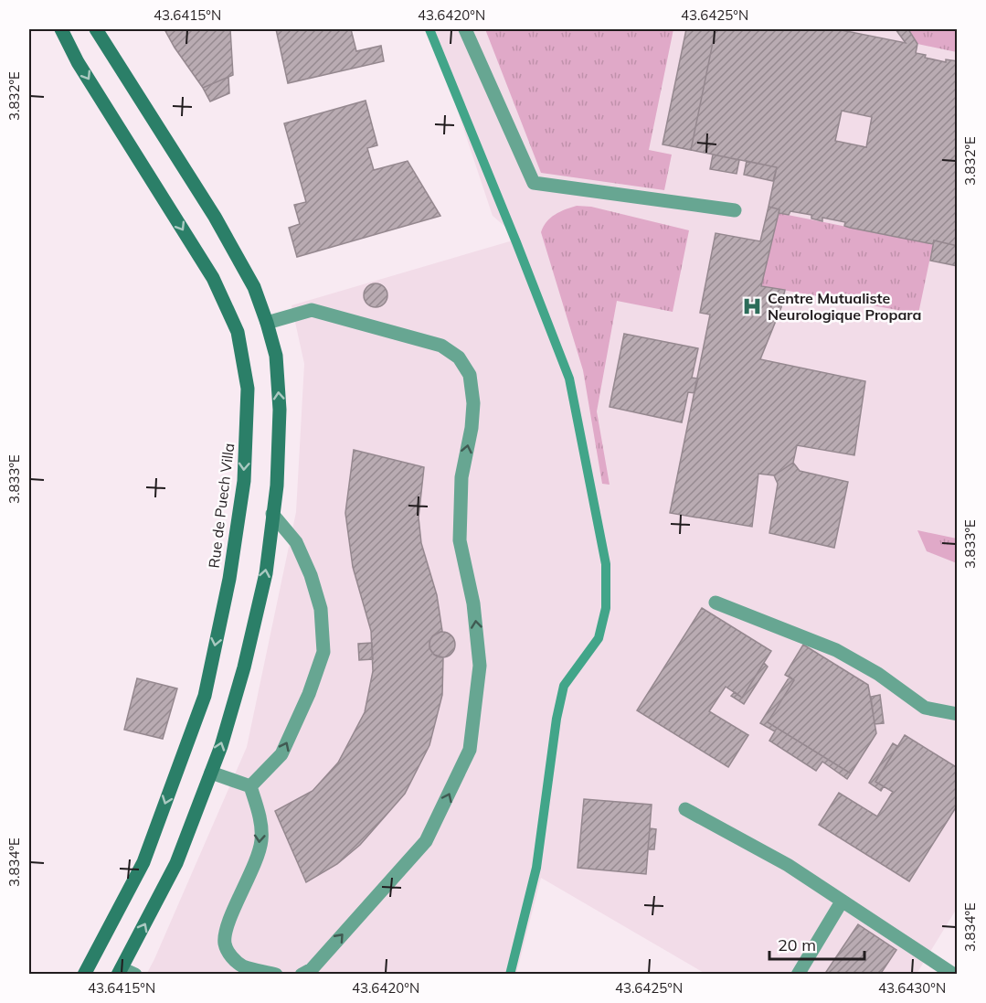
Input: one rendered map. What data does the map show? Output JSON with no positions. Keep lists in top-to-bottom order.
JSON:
{
  "streets": {
    "main road": ["Rue de Puech Villa"]
  },
  "places": {
    "hospital": ["Centre Mutualiste Neurologique Propara"]
  },
  "scale_bar": "20 m",
  "coordinates": [
    "43.6415°N",
    "43.6420°N",
    "43.6425°N",
    "3.832°E",
    "3.833°E",
    "3.834°E",
    "43.6430°N"
  ]
}
